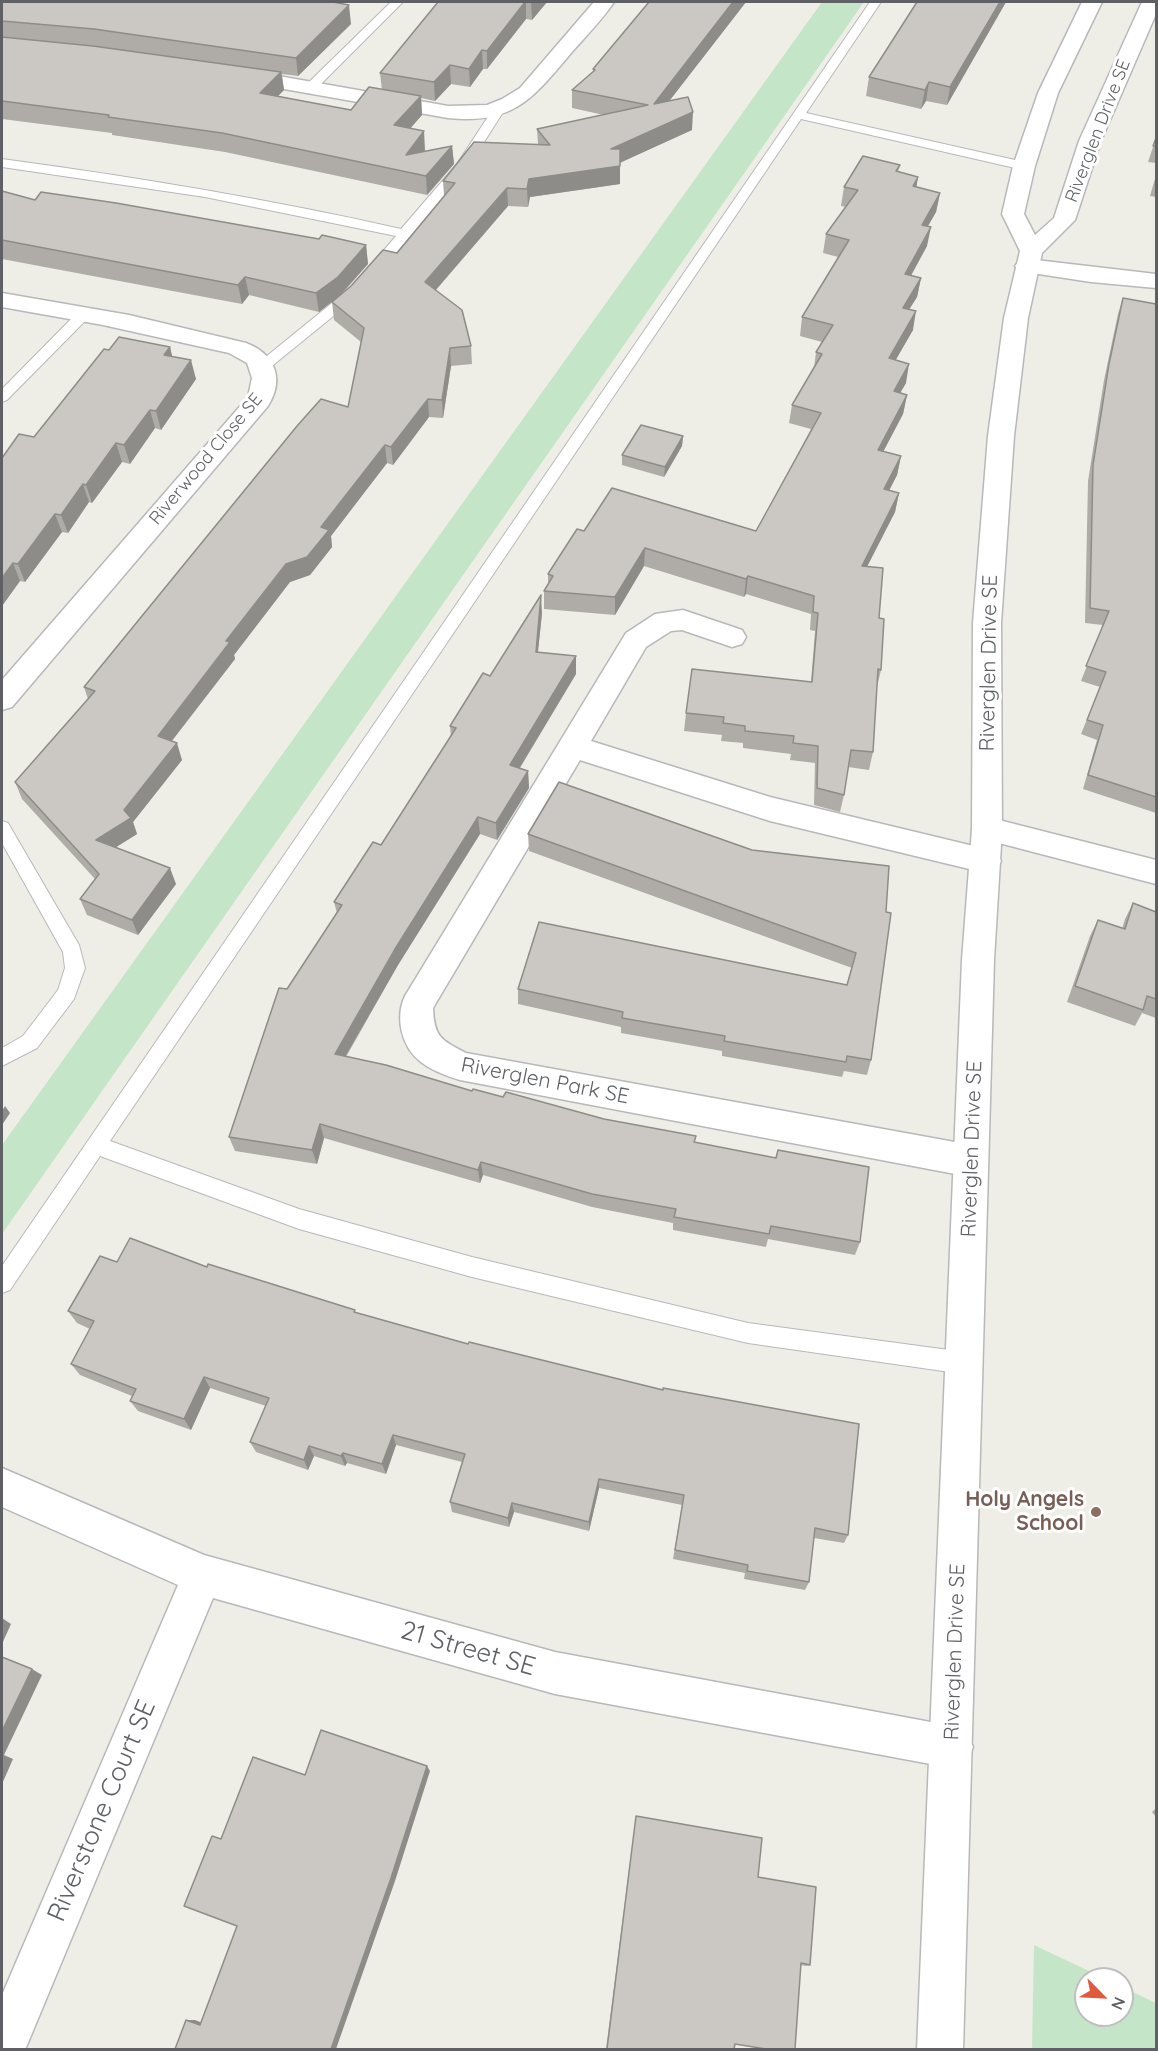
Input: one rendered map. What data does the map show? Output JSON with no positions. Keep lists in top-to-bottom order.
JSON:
{
  "streets": {
    "street": [
      "Riverglen Drive SE",
      "Riverwood Close SE",
      "Riverglen Park SE",
      "21 Street SE",
      "Riverstone Court SE"
    ]
  },
  "crossings": [
    ["Riverglen Drive SE", "Riverglen Park SE"],
    ["Riverglen Drive SE", "21 Street SE"],
    ["21 Street SE", "Riverstone Court SE"]
  ],
  "places": ["Holy Angels School"],
  "north": "bottom right"
}
